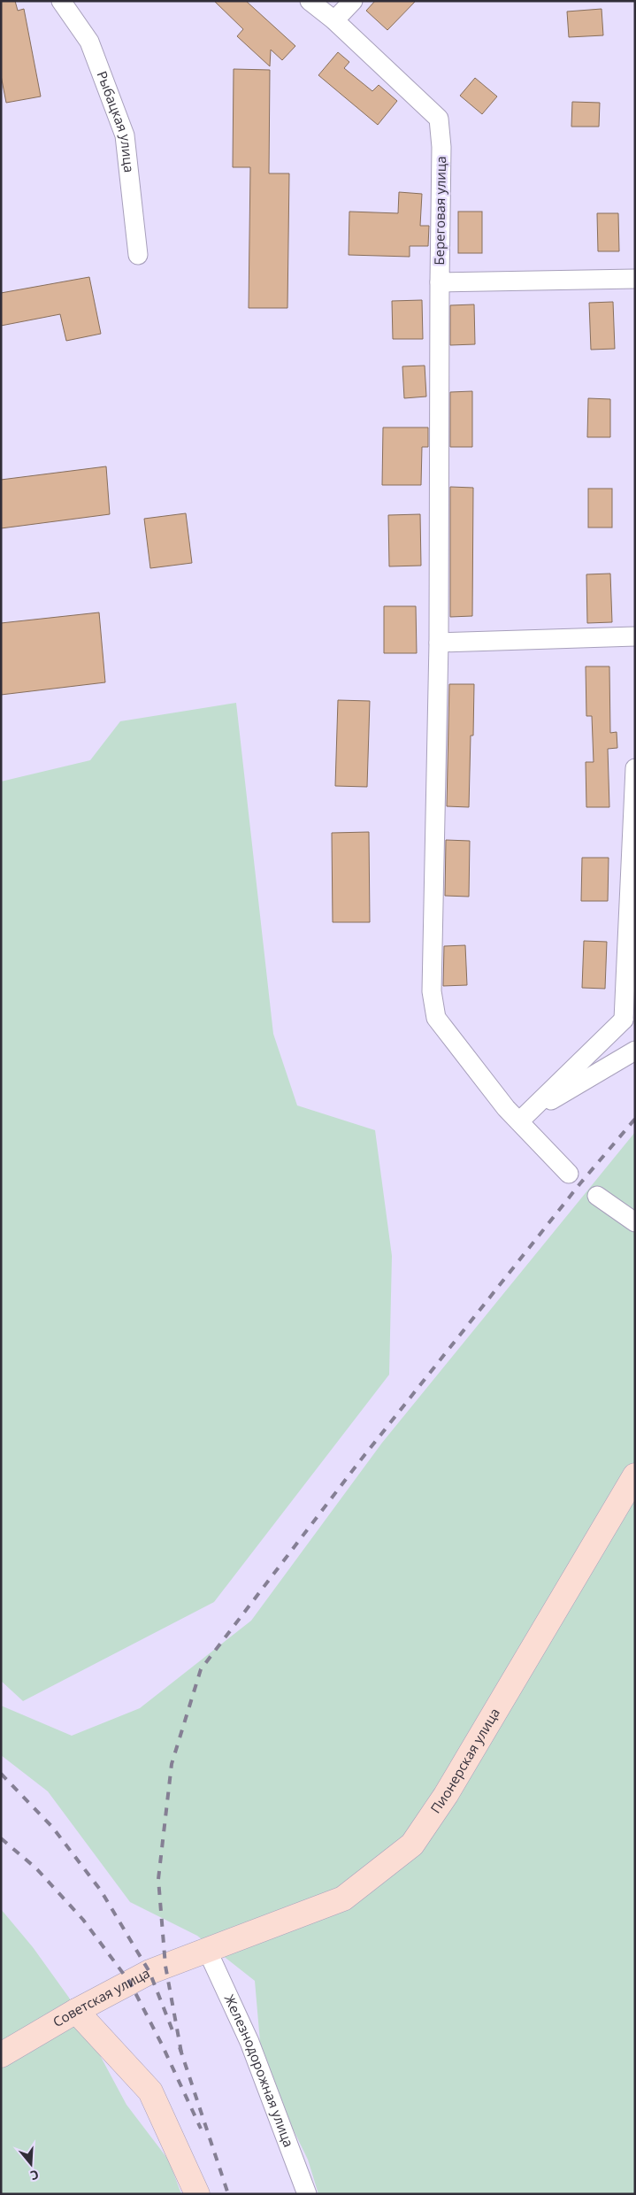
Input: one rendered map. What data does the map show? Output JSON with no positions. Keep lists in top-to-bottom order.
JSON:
{
  "streets": {
    "street": [
      "Рыбацкая улица",
      "Береговая улица",
      "Пионерская улица",
      "Советская улица",
      "Железнодорожная улица"
    ]
  },
  "crossings": [
    ["Пионерская улица", "Советская улица"],
    ["Пионерская улица", "Железнодорожная улица"],
    ["Советская улица", "Железнодорожная улица"]
  ],
  "north": "bottom"
}
